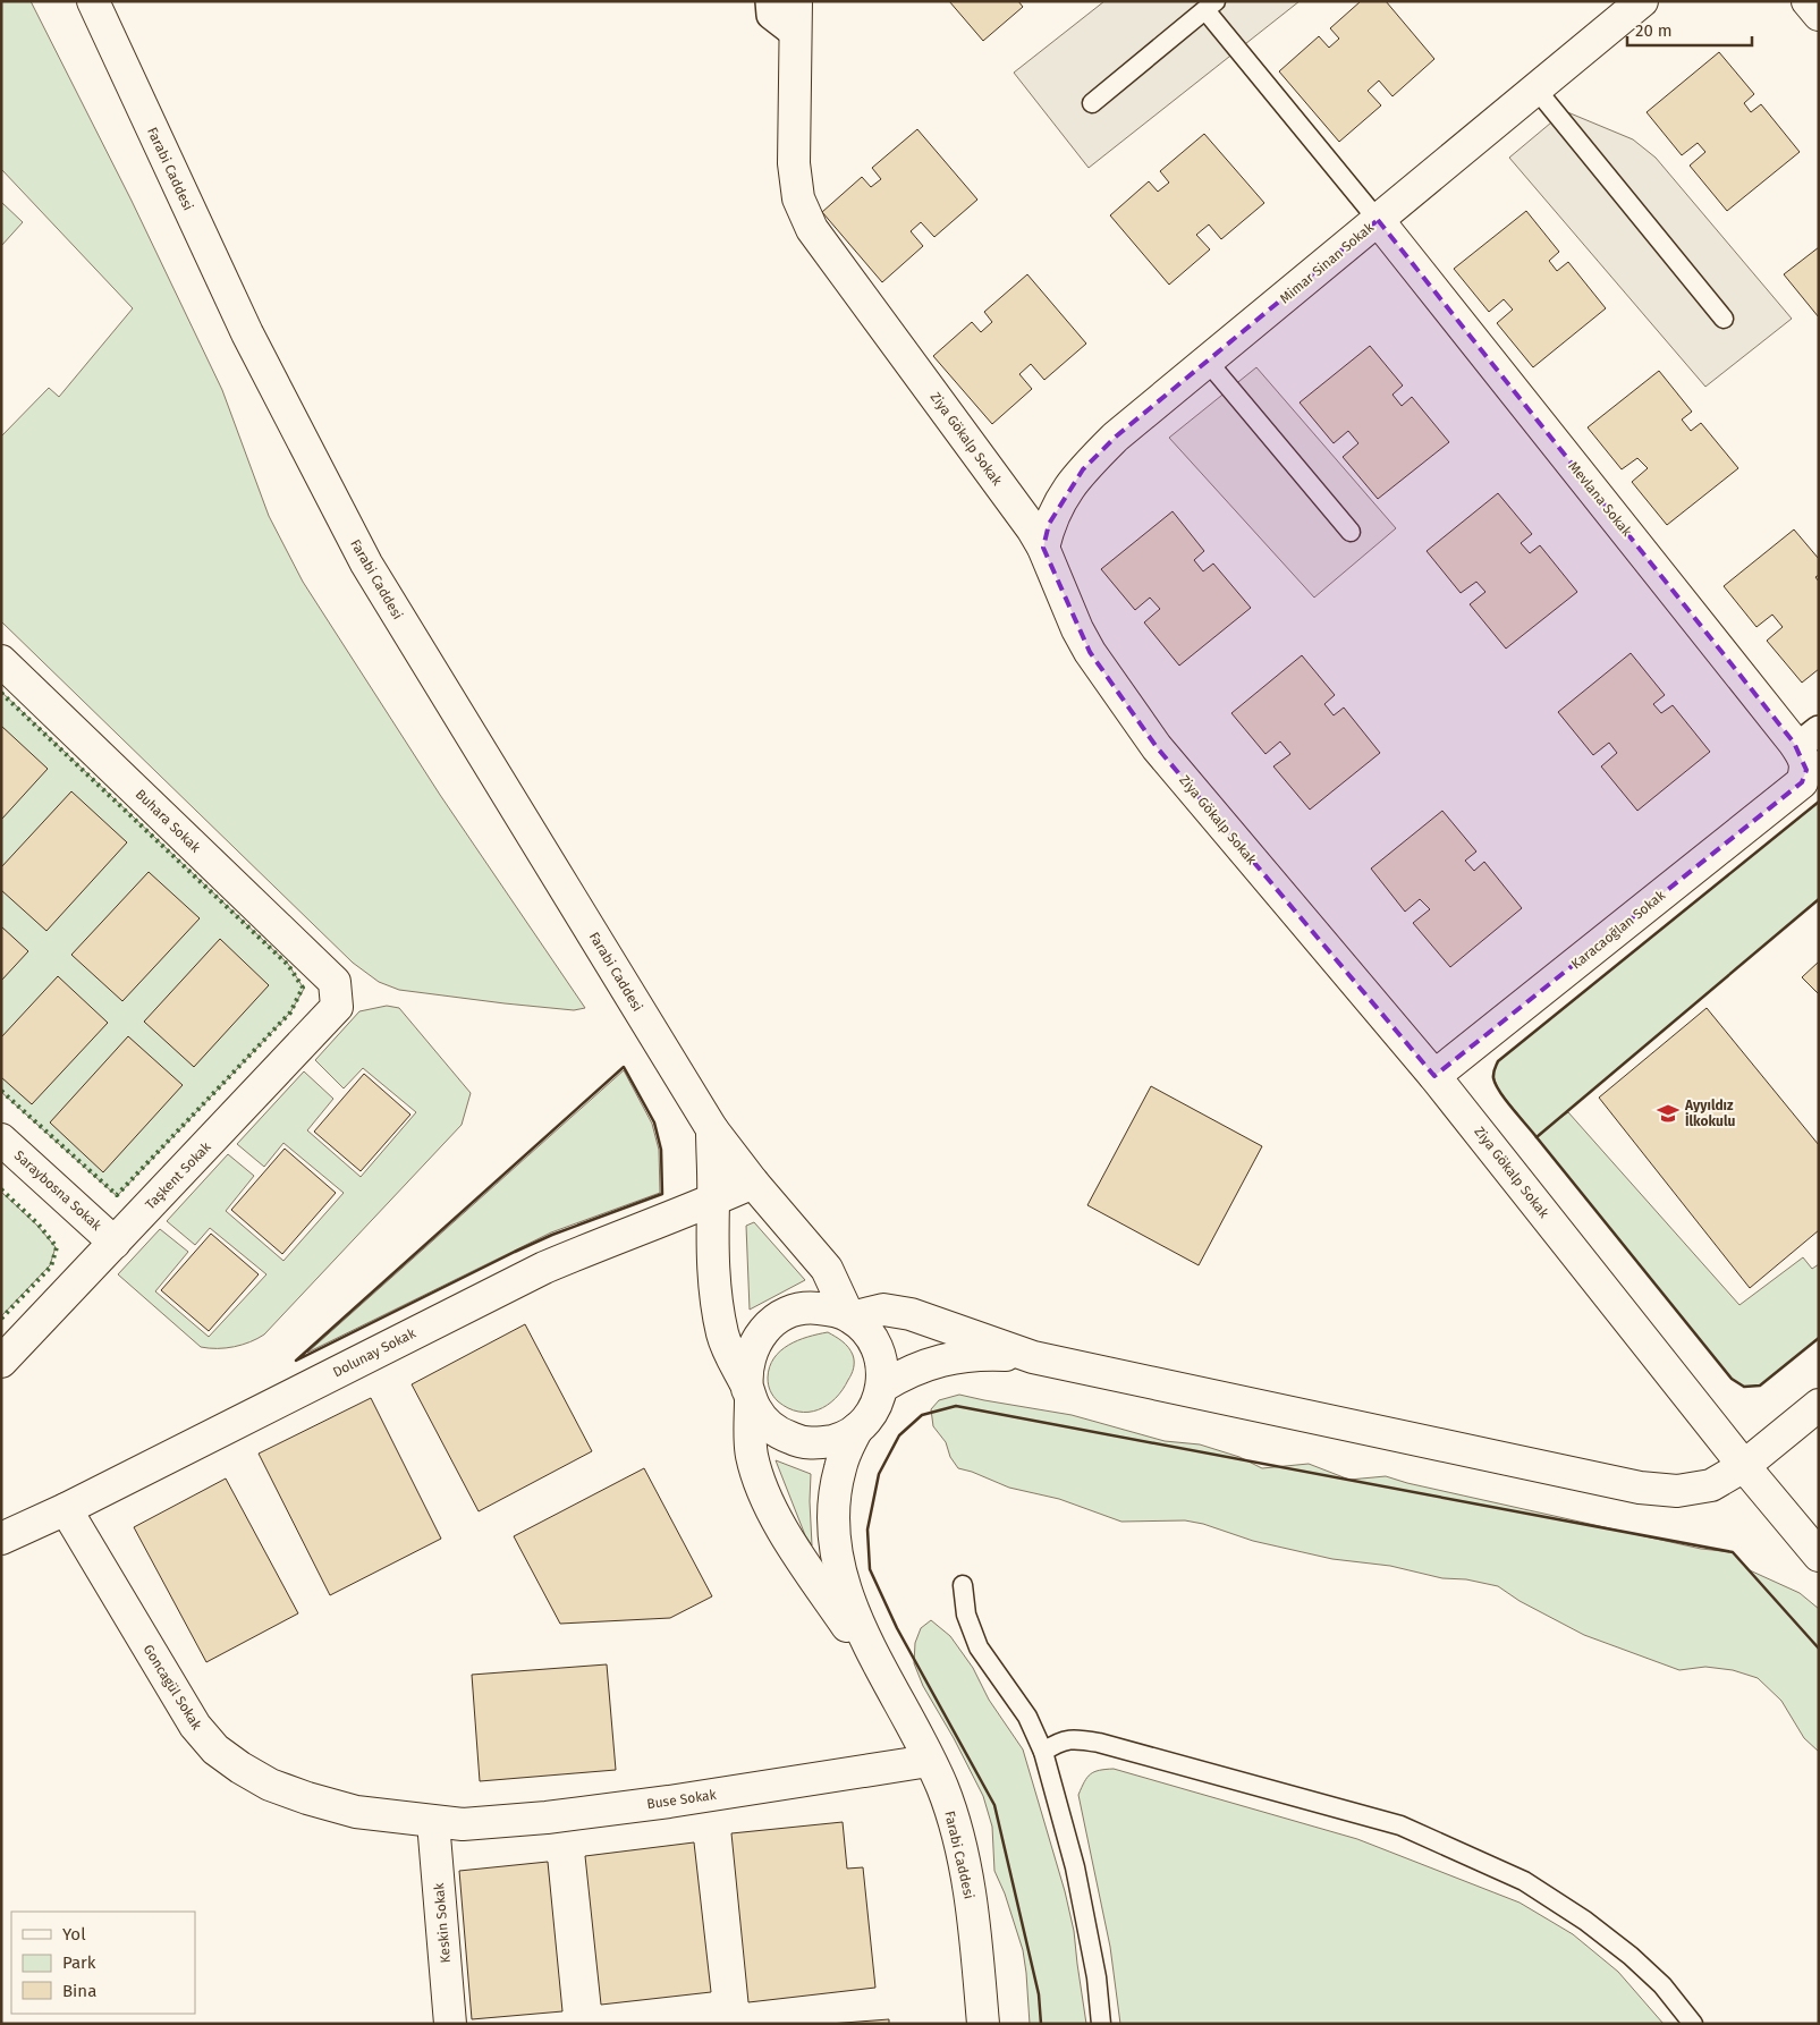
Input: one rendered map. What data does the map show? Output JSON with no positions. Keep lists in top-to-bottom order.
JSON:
{
  "streets": {
    "street": [
      "Farabi Caddesi",
      "Mimar Sinan Sokak",
      "Ziya Gökalp Sokak",
      "Mevlana Sokak",
      "Buhara Sokak",
      "Karacaoğlan Sokak",
      "Taşkent Sokak",
      "Saraybosna Sokak",
      "Dolunay Sokak",
      "Goncagül Sokak",
      "Buse Sokak",
      "Keskin Sokak"
    ]
  },
  "crossings": [
    ["Farabi Caddesi", "Dolunay Sokak"],
    ["Farabi Caddesi", "Buse Sokak"],
    ["Mimar Sinan Sokak", "Ziya Gökalp Sokak"],
    ["Mimar Sinan Sokak", "Mevlana Sokak"],
    ["Ziya Gökalp Sokak", "Karacaoğlan Sokak"],
    ["Mevlana Sokak", "Karacaoğlan Sokak"],
    ["Buhara Sokak", "Taşkent Sokak"],
    ["Taşkent Sokak", "Saraybosna Sokak"],
    ["Dolunay Sokak", "Goncagül Sokak"],
    ["Goncagül Sokak", "Buse Sokak"],
    ["Goncagül Sokak", "Keskin Sokak"],
    ["Buse Sokak", "Keskin Sokak"]
  ],
  "places": {
    "school or university": ["Ayyıldız İlkokulu"]
  },
  "legend": ["Yol", "Park", "Bina"],
  "scale_bar": "20 m"
}
